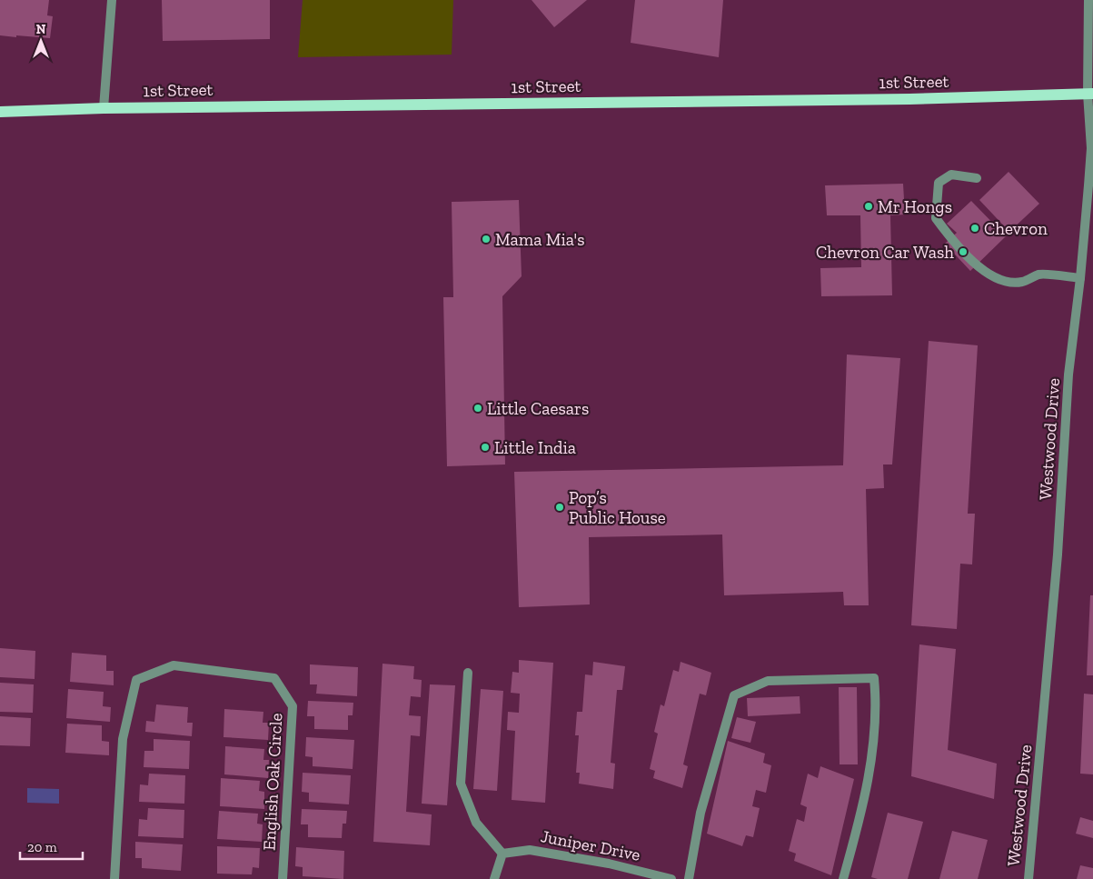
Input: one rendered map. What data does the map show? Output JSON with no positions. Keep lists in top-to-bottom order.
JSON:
{
  "streets": {
    "main road": ["1st Street"],
    "street": ["Westwood Drive", "English Oak Circle", "Juniper Drive"]
  },
  "crossings": [
    ["1st Street", "Westwood Drive"]
  ],
  "places": [
    "Mr Hongs",
    "Chevron",
    "Mama Mia's",
    "Chevron Car Wash",
    "Little Caesars",
    "Little India",
    "Pop’s Public House"
  ],
  "scale_bar": "20 m",
  "north": "top"
}
